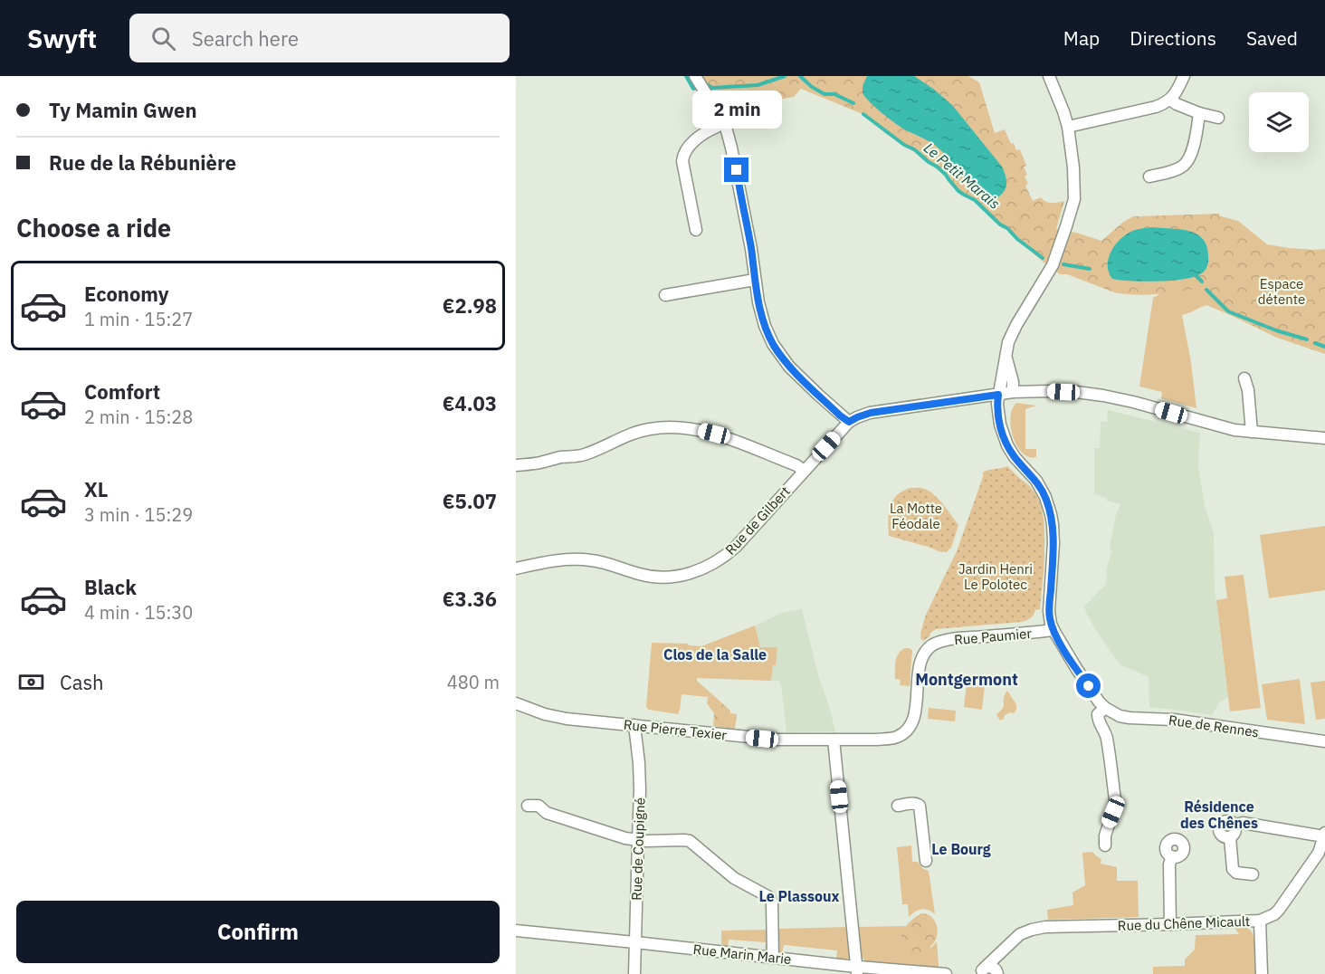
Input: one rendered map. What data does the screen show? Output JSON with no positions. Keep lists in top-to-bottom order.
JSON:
{
  "streets": {
    "street": [
      "Rue de Gilbert",
      "Rue Paumier",
      "Rue de Rennes",
      "Rue Pierre Texier",
      "Rue de Coupigné",
      "Rue du Chêne Micault",
      "Rue Marin Marie"
    ]
  },
  "crossings": [
    ["Rue Paumier", "Rue Pierre Texier"],
    ["Rue Pierre Texier", "Rue de Coupigné"],
    ["Rue de Coupigné", "Rue Marin Marie"]
  ],
  "districts": [
    "Clos de la Salle",
    "Montgermont",
    "Résidence des Chênes",
    "Le Bourg",
    "Le Plassoux"
  ],
  "water": ["Le Petit Marais"],
  "parks": ["Espace détente", "La Motte Féodale", "Jardin Henri Le Polotec"],
  "page": {
    "header": "Swyft",
    "search": "Search here",
    "nav": ["Map", "Directions", "Saved"],
    "banner": ["Ty Mamin Gwen", "Rue de la Rébunière"],
    "bubble": "2 min",
    "heading": "Choose a ride",
    "list": [
      {
        "name": "Economy",
        "note": "1 min · 15:27",
        "value": "€2.98"
      },
      {
        "name": "Comfort",
        "note": "2 min · 15:28",
        "value": "€4.03"
      },
      {
        "name": "XL",
        "note": "3 min · 15:29",
        "value": "€5.07"
      },
      {
        "name": "Black",
        "note": "4 min · 15:30",
        "value": "€3.36"
      }
    ],
    "pay": ["Cash", "480 m"],
    "buttons": "Confirm"
  }
}
